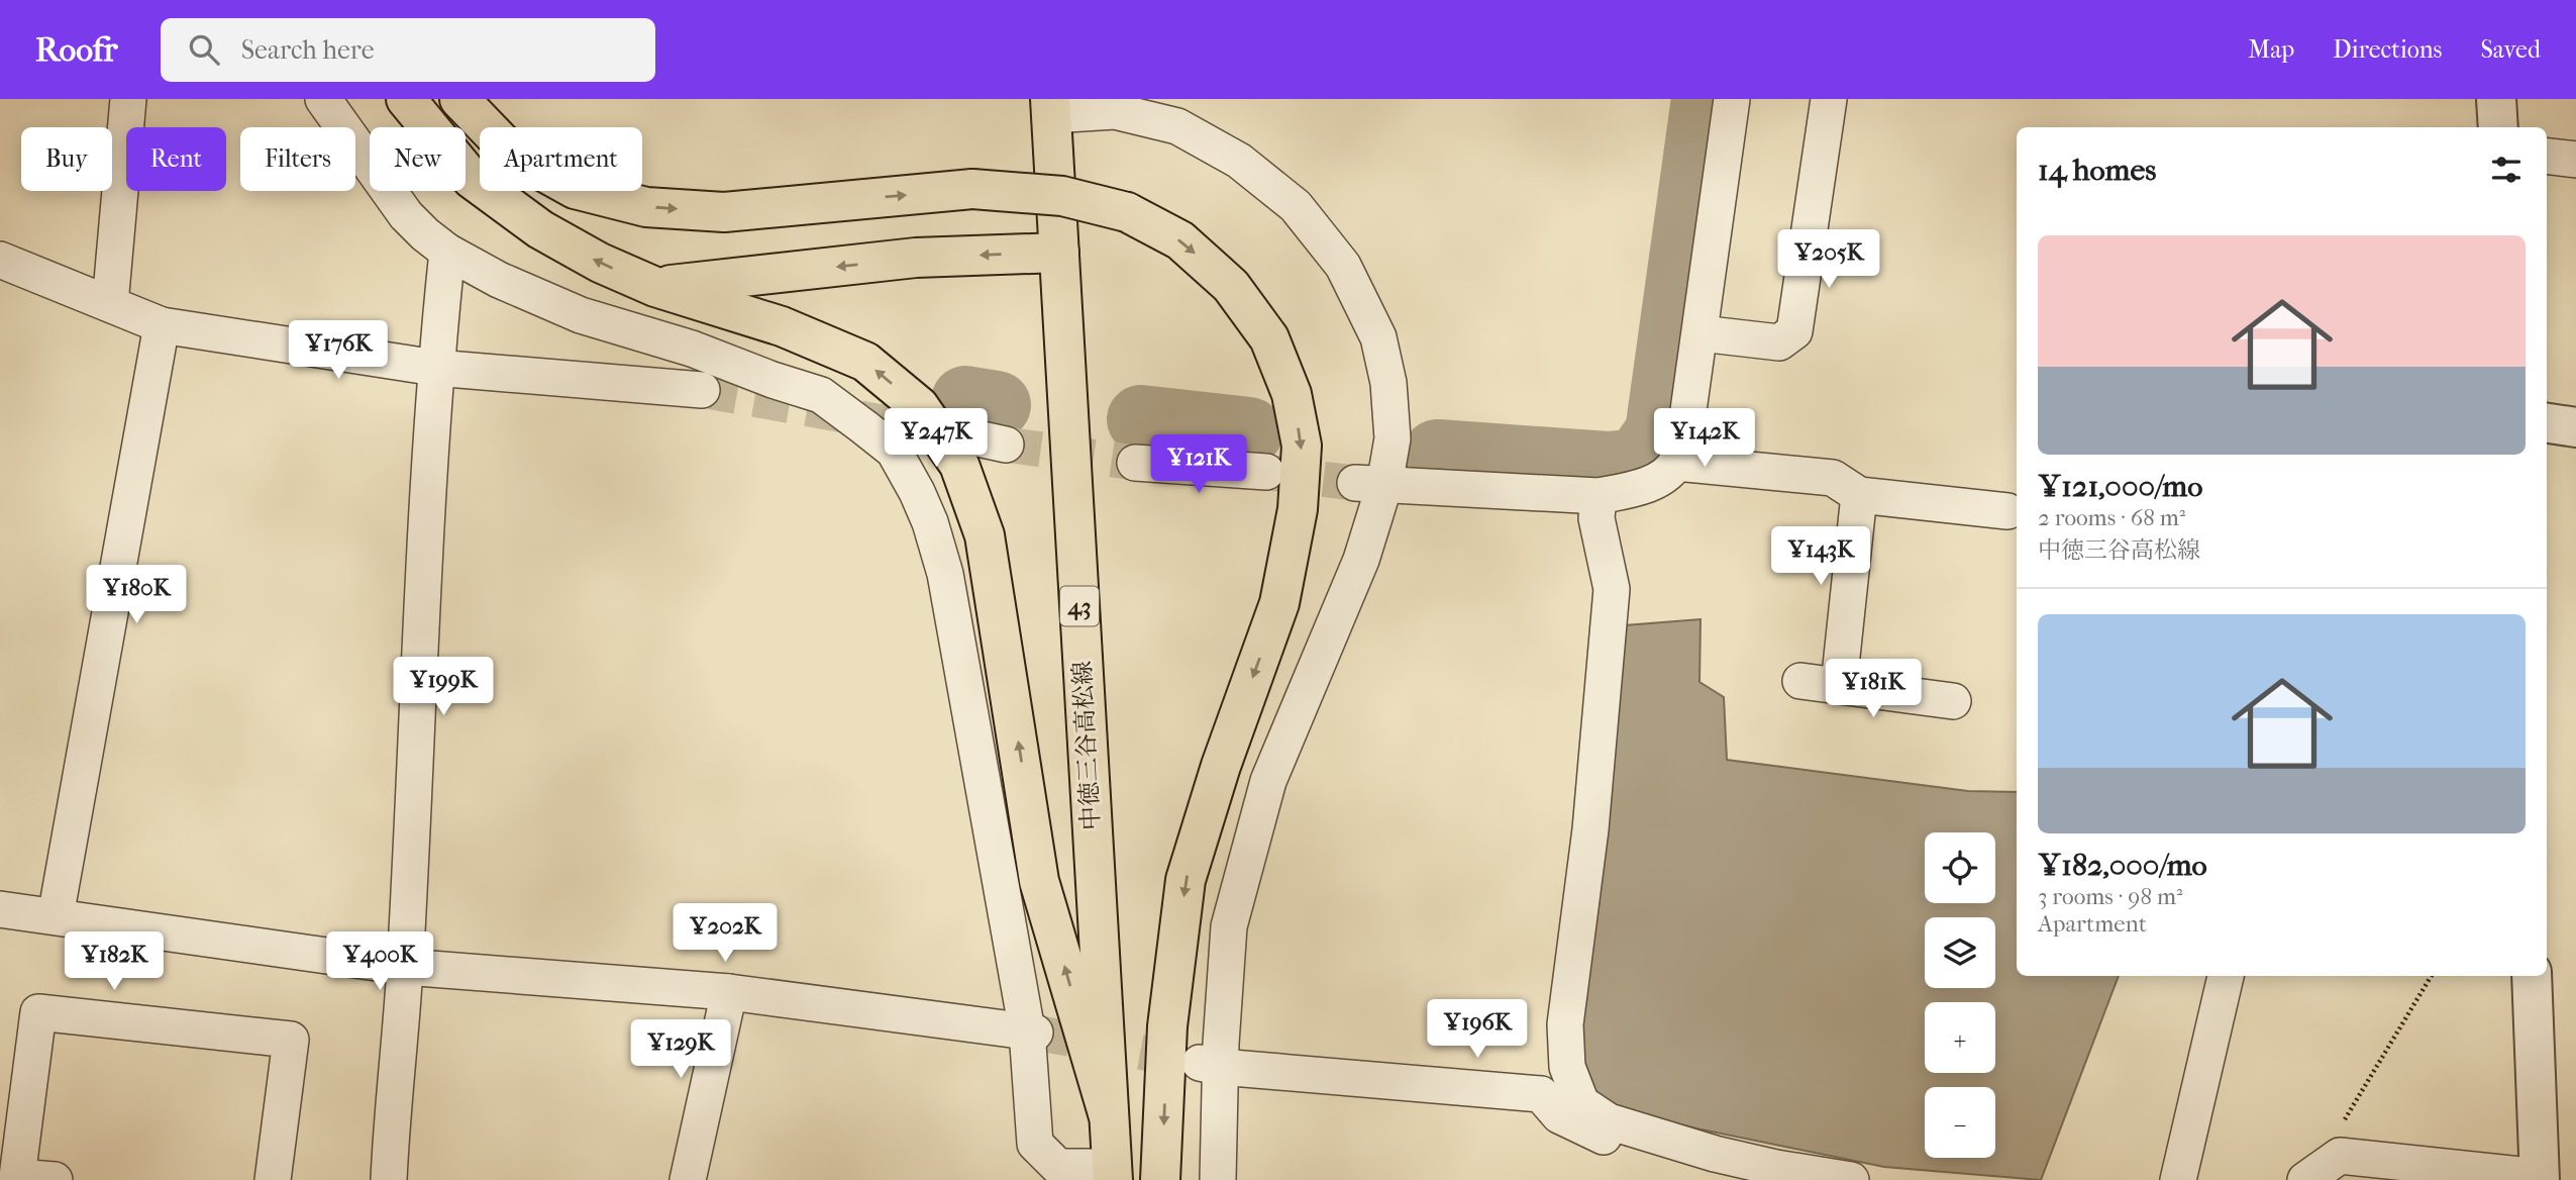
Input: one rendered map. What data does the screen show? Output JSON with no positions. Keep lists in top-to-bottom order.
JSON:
{
  "streets": {
    "main road": ["43", "中徳三谷高松線"]
  },
  "page": {
    "header": "Roofr",
    "search": "Search here",
    "nav": ["Map", "Directions", "Saved"],
    "chip": [
      "Buy",
      "Rent",
      "Filters",
      "New",
      "Apartment"
    ],
    "heading": "14 homes",
    "list": [
      {
        "name": "¥121,000/mo",
        "note": "2 rooms · 68 m² · 中徳三谷高松線"
      },
      {
        "name": "¥182,000/mo",
        "note": "3 rooms · 98 m² · Apartment"
      }
    ],
    "price": [
      "¥205K",
      "¥176K",
      "¥247K",
      "¥142K",
      "¥121K",
      "¥143K",
      "¥180K",
      "¥199K",
      "¥181K",
      "¥202K",
      "¥182K",
      "¥400K",
      "¥196K",
      "¥129K"
    ],
    "map_buttons": ["+", "−"]
  }
}
